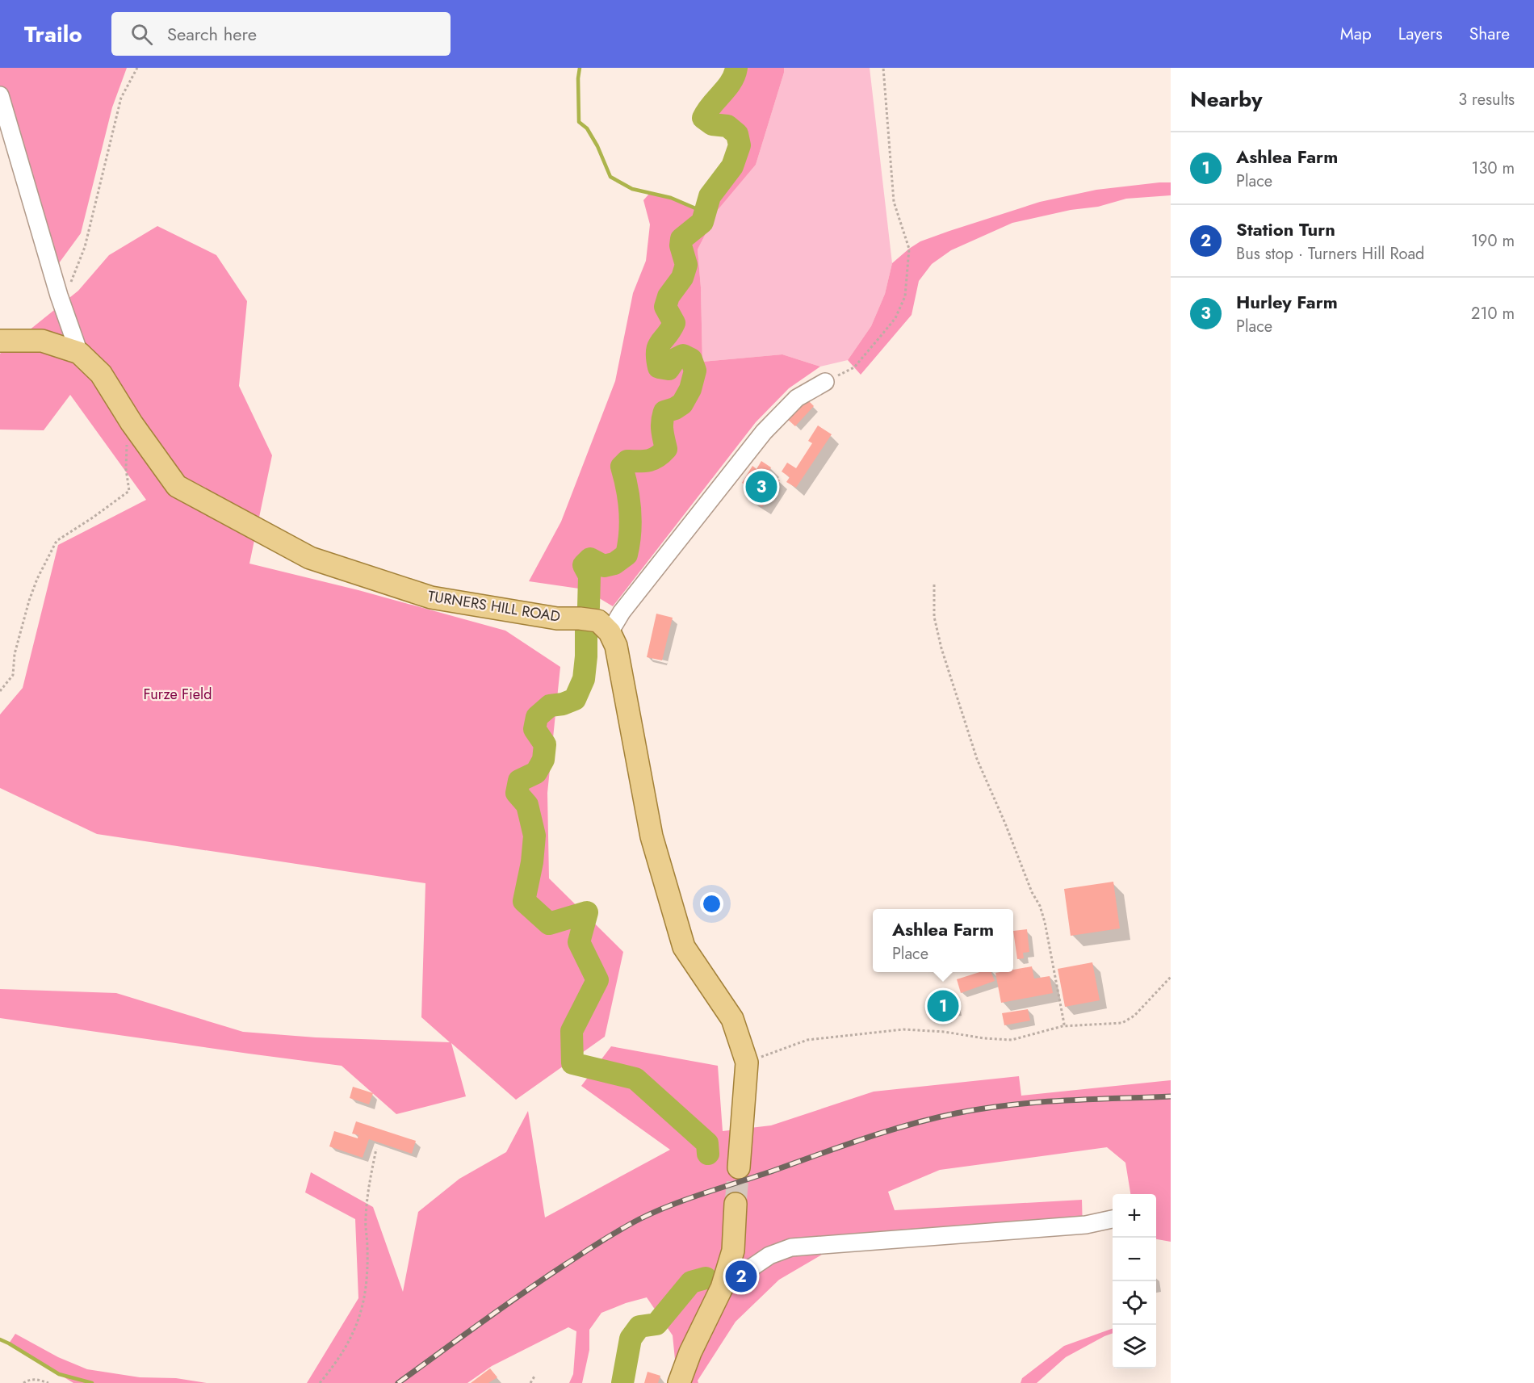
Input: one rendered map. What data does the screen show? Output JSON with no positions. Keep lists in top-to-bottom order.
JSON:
{
  "streets": {
    "main road": ["TURNERS HILL ROAD"]
  },
  "parks": ["Furze Field"],
  "page": {
    "header": "Trailo",
    "search": "Search here",
    "nav": ["Map", "Layers", "Share"],
    "heading": ["Nearby", "3 results"],
    "list": [
      {
        "mark": "1",
        "name": "Ashlea Farm",
        "note": "Place",
        "value": "130 m"
      },
      {
        "mark": "2",
        "name": "Station Turn",
        "note": "Bus stop · Turners Hill Road",
        "value": "190 m"
      },
      {
        "mark": "3",
        "name": "Hurley Farm",
        "note": "Place",
        "value": "210 m"
      }
    ],
    "pins": ["3", "1", "2"],
    "popup": ["Ashlea Farm", "Place"],
    "map_buttons": ["+", "−"]
  }
}
